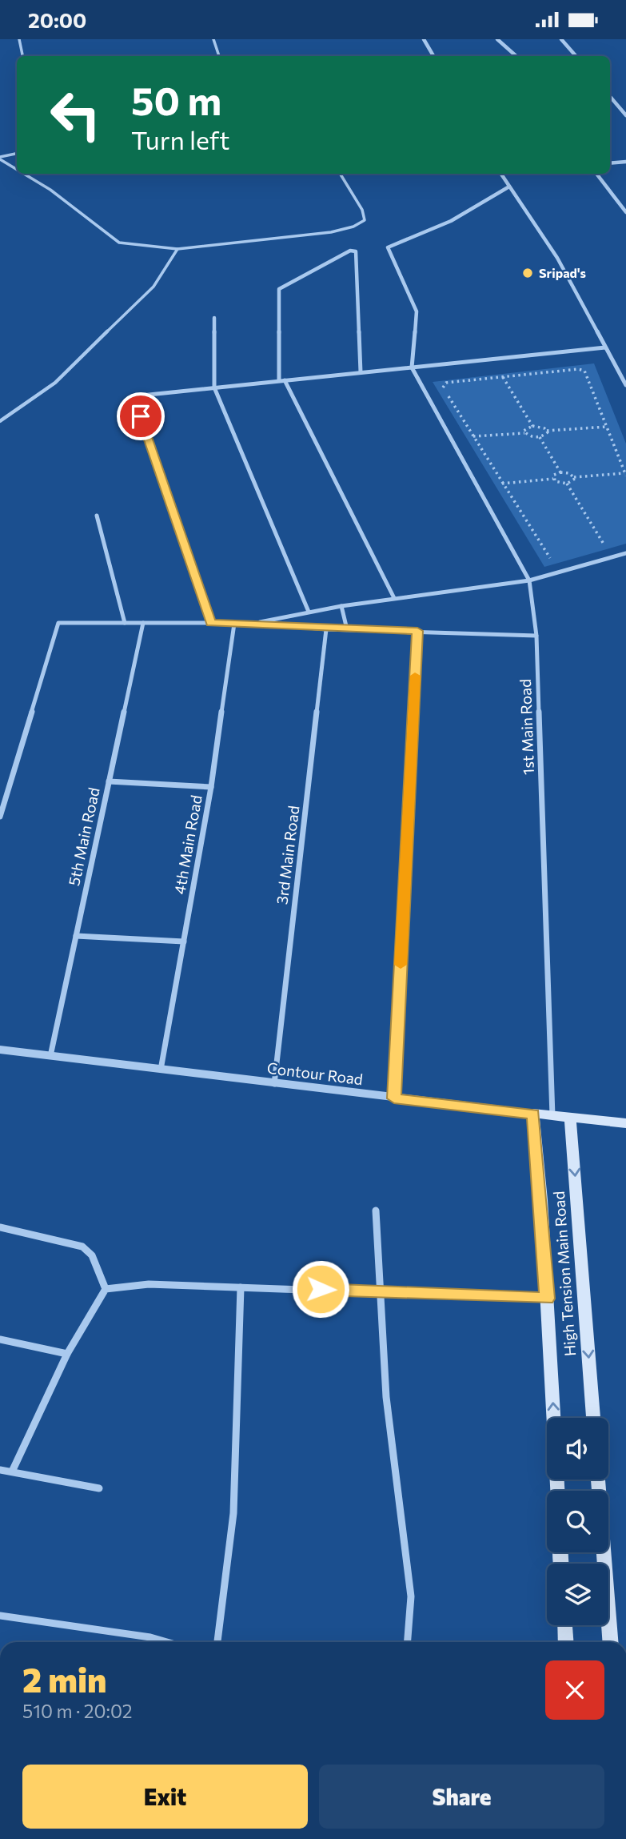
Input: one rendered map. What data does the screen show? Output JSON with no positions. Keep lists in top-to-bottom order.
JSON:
{
  "streets": {
    "main road": ["Contour Road", "High Tension Main Road"],
    "street": [
      "1st Main Road",
      "5th Main Road",
      "4th Main Road",
      "3rd Main Road"
    ]
  },
  "crossings": [
    ["1st Main Road", "Contour Road"],
    ["5th Main Road", "Contour Road"],
    ["4th Main Road", "Contour Road"],
    ["3rd Main Road", "Contour Road"],
    ["Contour Road", "High Tension Main Road"]
  ],
  "places": ["Sripad's"],
  "page": {
    "status": "20:00",
    "turn": ["50 m", "Turn left"],
    "heading": ["2 min", "510 m · 20:02"],
    "buttons": ["Exit", "Share"]
  }
}
